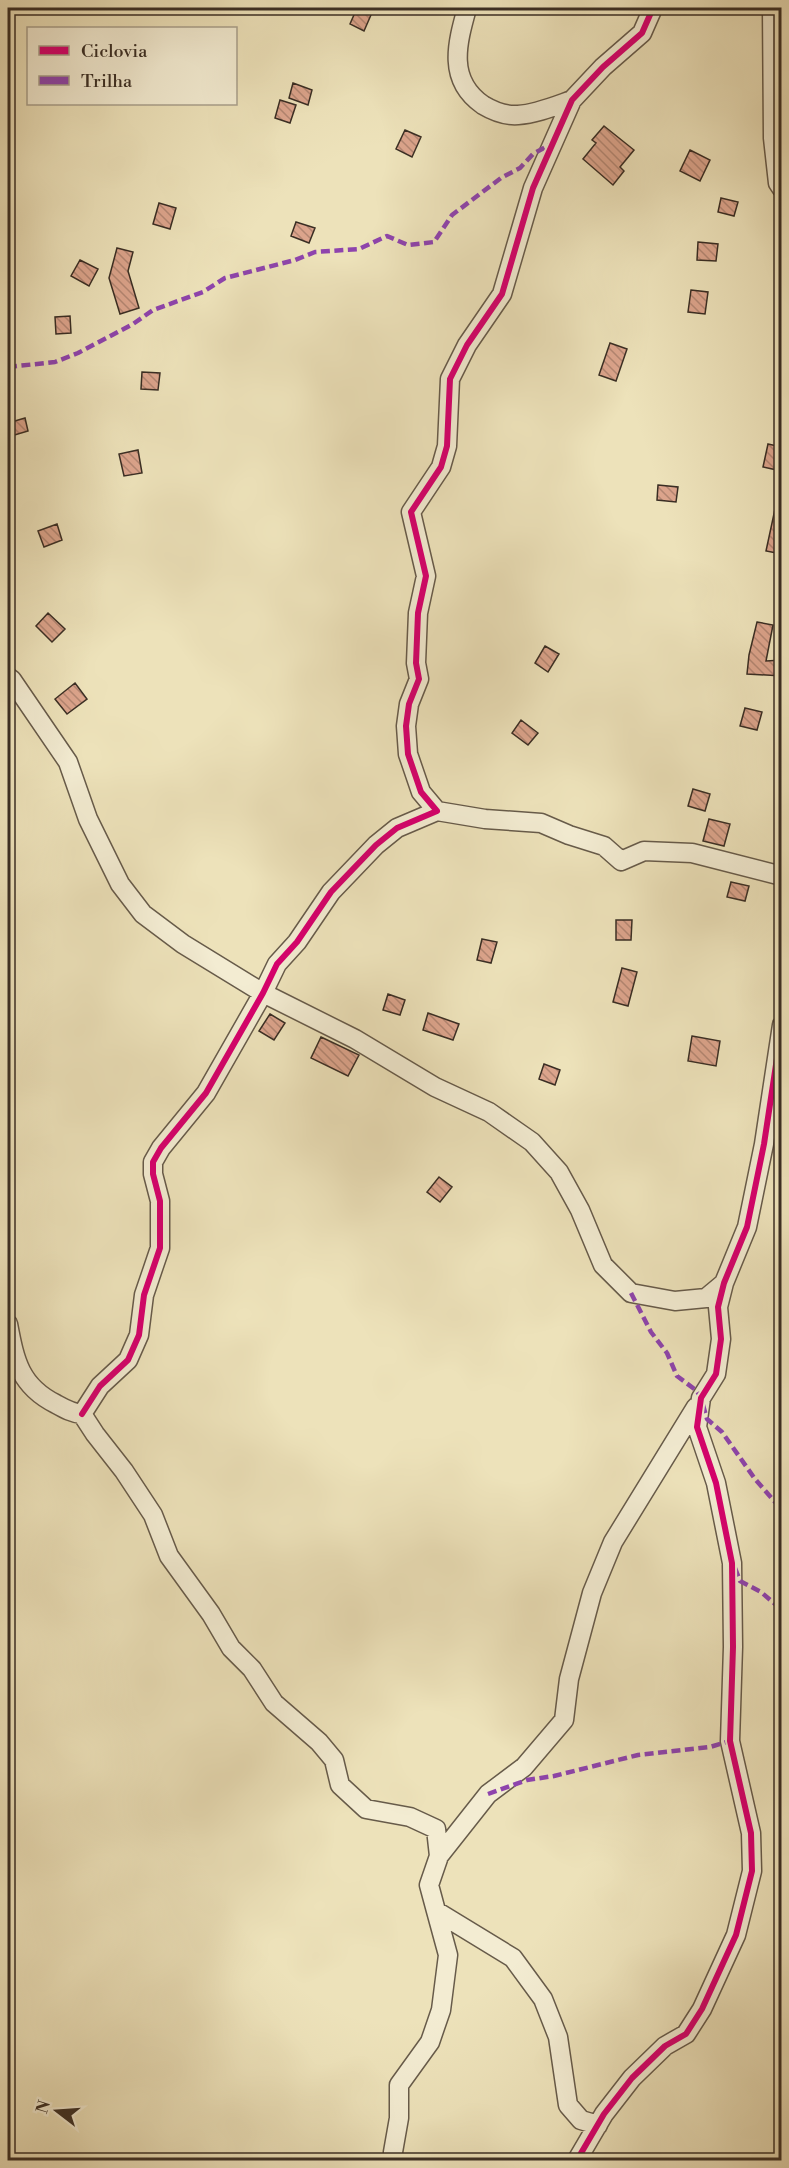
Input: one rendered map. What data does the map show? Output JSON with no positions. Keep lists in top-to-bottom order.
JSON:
{
  "legend": ["Ciclovia", "Trilha"],
  "north": "left"
}
